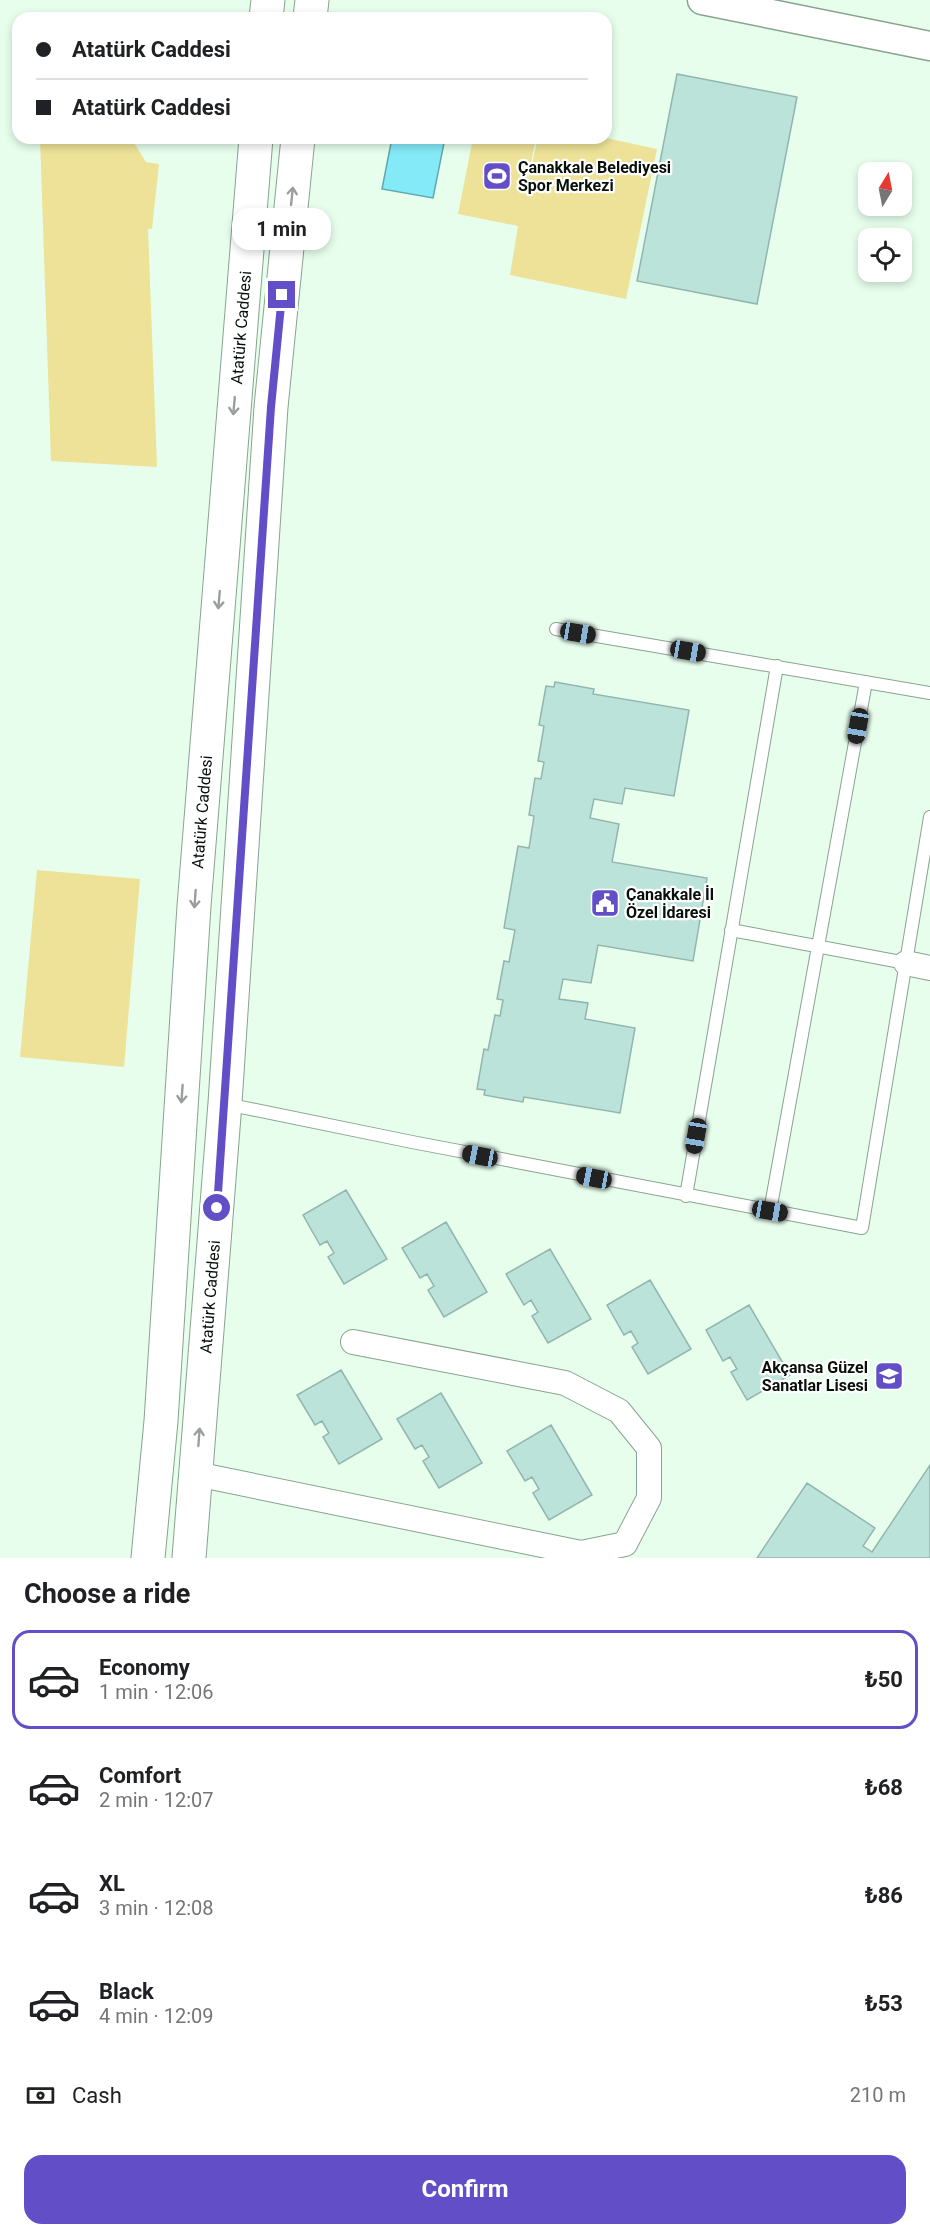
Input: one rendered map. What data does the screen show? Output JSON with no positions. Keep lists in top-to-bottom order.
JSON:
{
  "streets": {
    "main road": ["Atatürk Caddesi"]
  },
  "places": {
    "sports": ["Çanakkale Belediyesi Spor Merkezi"],
    "public building": ["Çanakkale İl Özel İdaresi"],
    "school or university": ["Akçansa Güzel Sanatlar Lisesi"]
  },
  "north": "top",
  "page": {
    "banner": ["Atatürk Caddesi", "Atatürk Caddesi"],
    "bubble": "1 min",
    "heading": "Choose a ride",
    "list": [
      {
        "name": "Economy",
        "note": "1 min · 12:06",
        "value": "₺50"
      },
      {
        "name": "Comfort",
        "note": "2 min · 12:07",
        "value": "₺68"
      },
      {
        "name": "XL",
        "note": "3 min · 12:08",
        "value": "₺86"
      },
      {
        "name": "Black",
        "note": "4 min · 12:09",
        "value": "₺53"
      }
    ],
    "pay": ["Cash", "210 m"],
    "buttons": "Confirm"
  }
}
